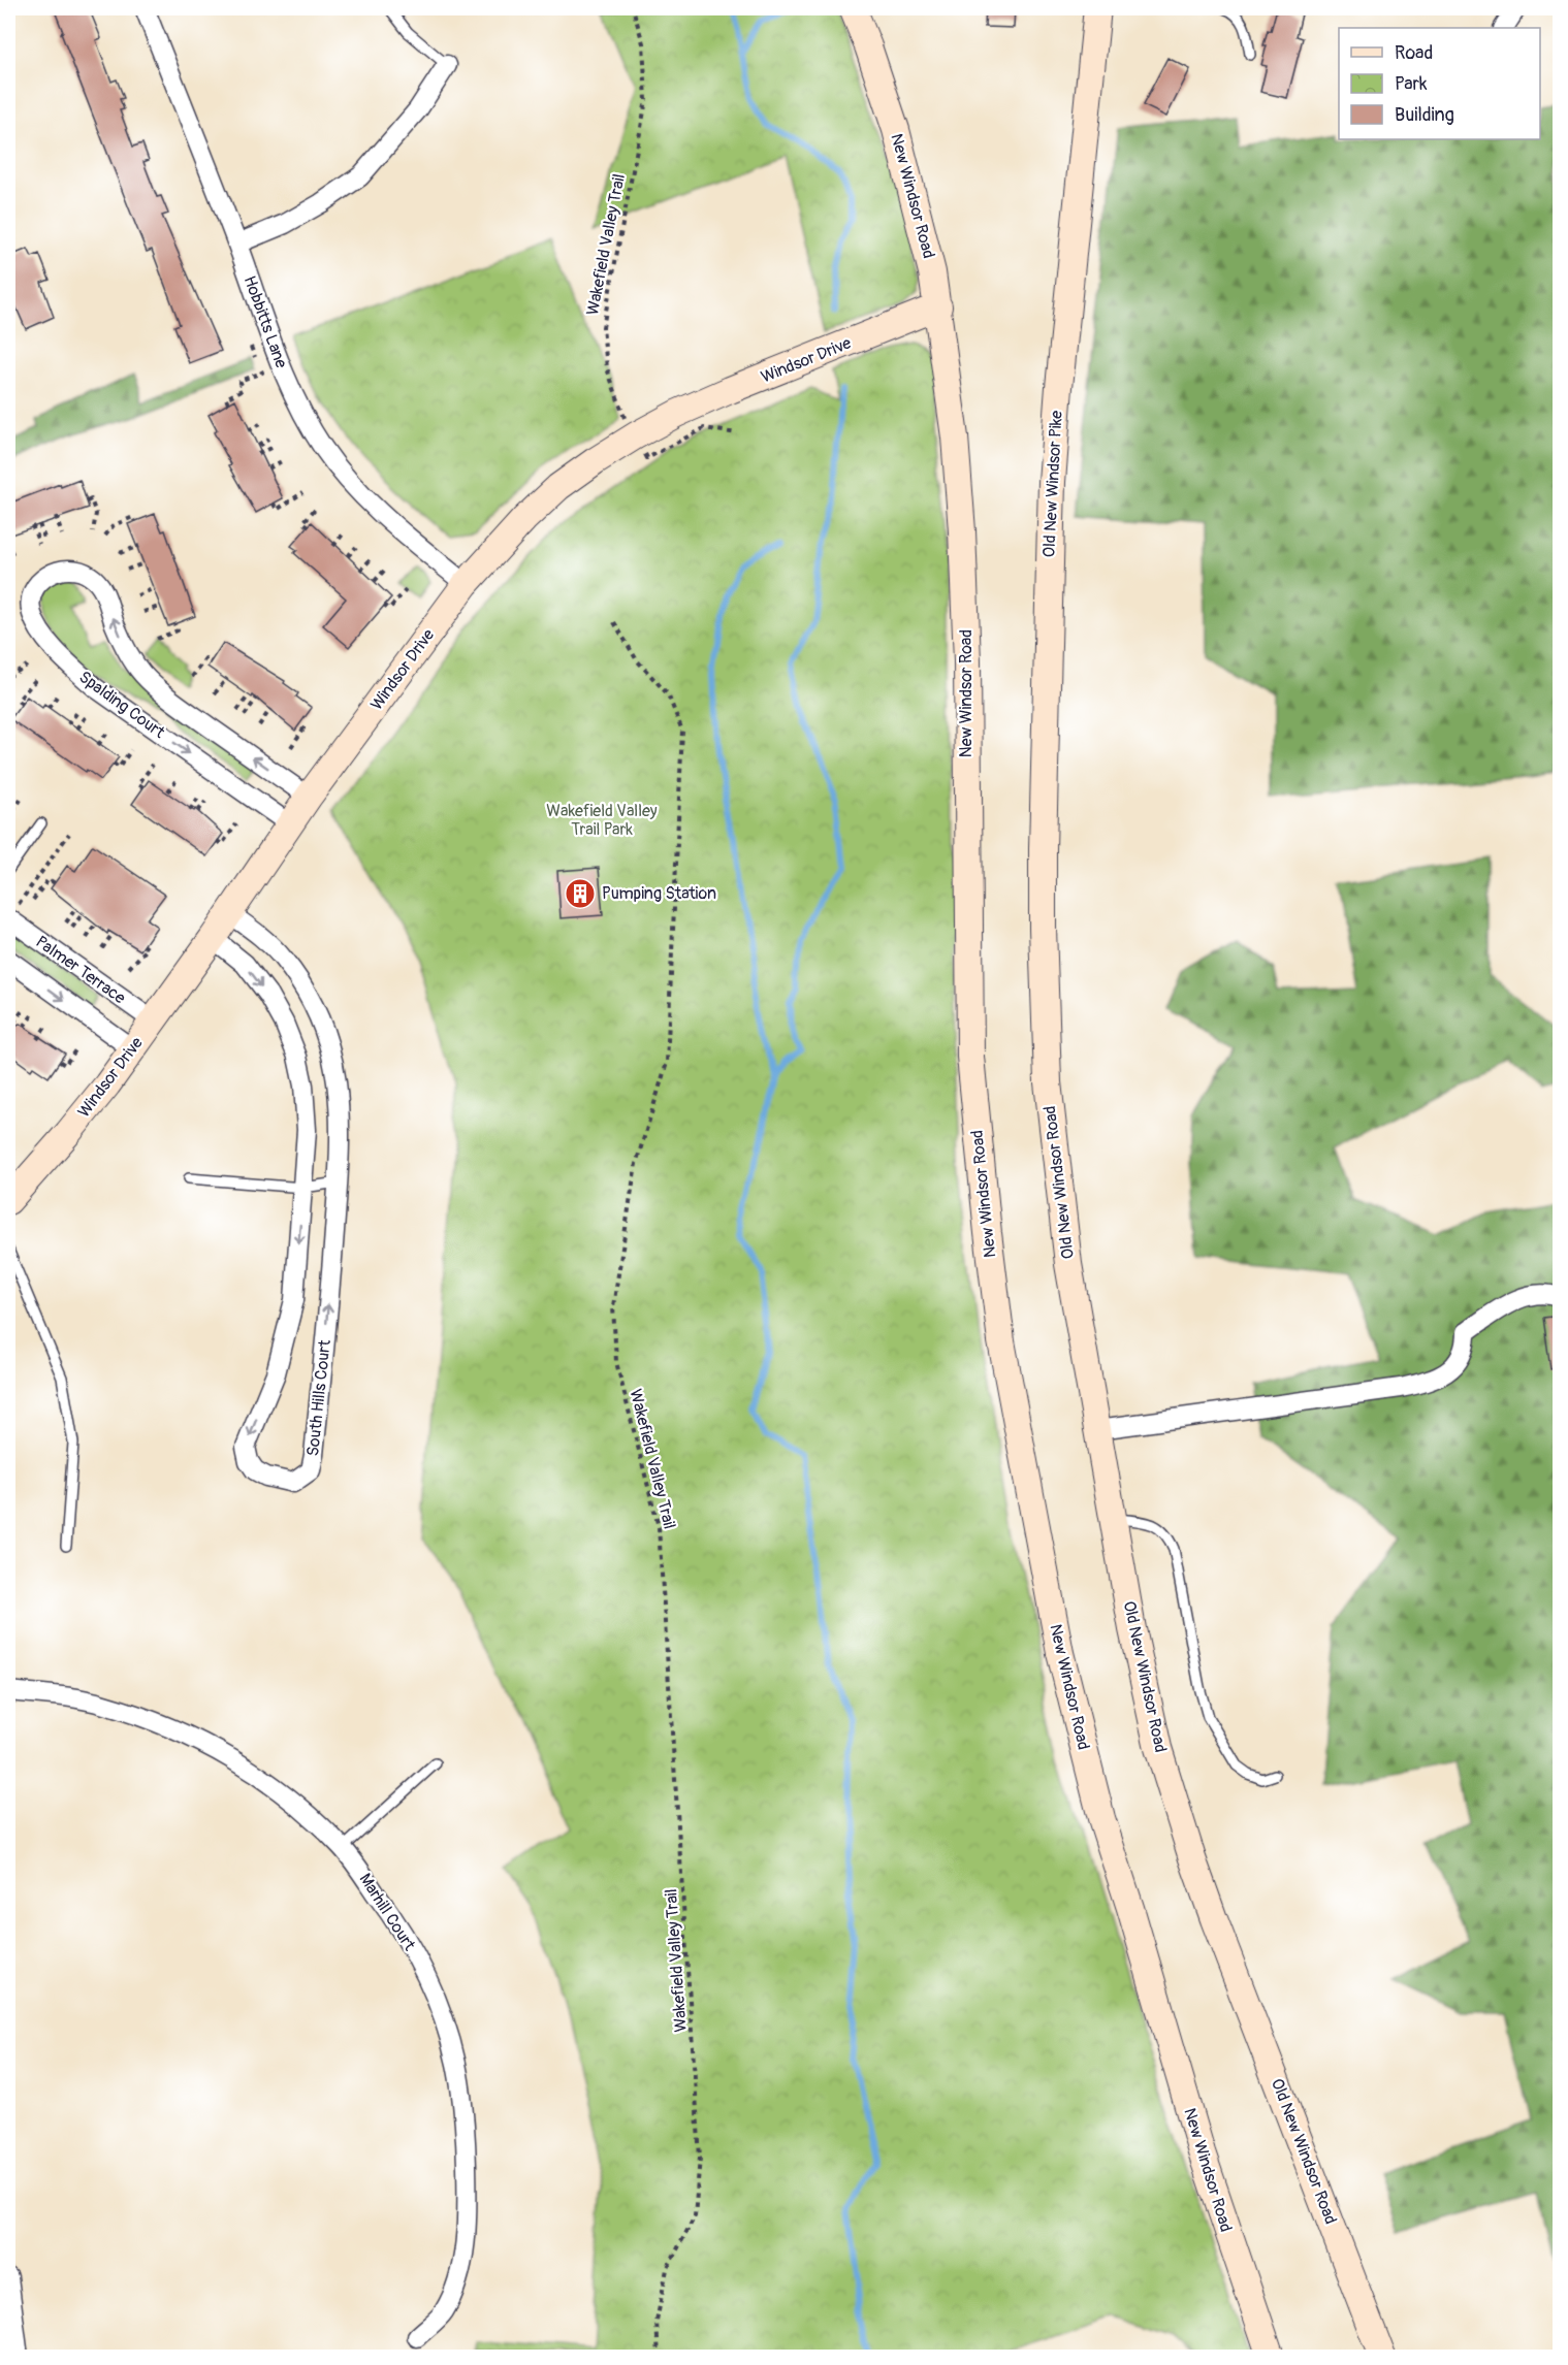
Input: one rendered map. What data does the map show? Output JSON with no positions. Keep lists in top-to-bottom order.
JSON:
{
  "streets": {
    "street": [
      "New Windsor Road",
      "Hobbitts Lane",
      "Windsor Drive",
      "Old New Windsor Pike",
      "Spalding Court",
      "Palmer Terrace",
      "Old New Windsor Road",
      "South Hills Court",
      "Marhill Court"
    ],
    "path": ["Wakefield Valley Trail"]
  },
  "crossings": [
    ["New Windsor Road", "Windsor Drive"],
    ["Wakefield Valley Trail", "Windsor Drive"],
    ["Hobbitts Lane", "Windsor Drive"],
    ["Windsor Drive", "Spalding Court"],
    ["Windsor Drive", "Palmer Terrace"],
    ["Windsor Drive", "South Hills Court"],
    ["Old New Windsor Pike", "Old New Windsor Road"]
  ],
  "parks": ["Wakefield Valley Trail Park"],
  "places": {
    "building": ["Pumping Station"]
  },
  "legend": ["Road", "Park", "Building"]
}
